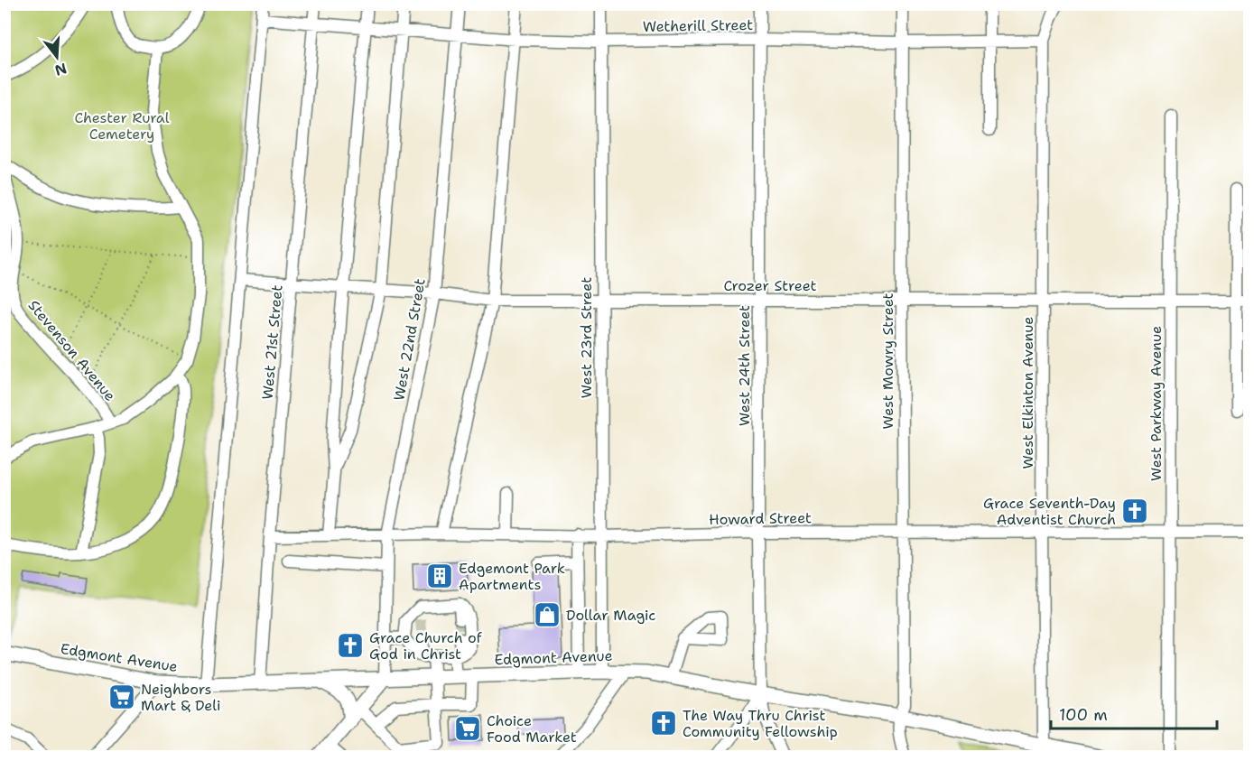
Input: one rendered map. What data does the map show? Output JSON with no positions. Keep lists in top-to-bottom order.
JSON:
{
  "streets": {
    "main road": ["Edgmont Avenue"],
    "street": [
      "Wetherill Street",
      "Crozer Street",
      "West 23rd Street",
      "West 22nd Street",
      "West 21st Street",
      "Stevenson Avenue",
      "West Mowry Street",
      "West 24th Street",
      "West Elkinton Avenue",
      "West Parkway Avenue",
      "Howard Street"
    ]
  },
  "crossings": [
    ["Wetherill Street", "West 23rd Street"],
    ["Wetherill Street", "West 22nd Street"],
    ["Wetherill Street", "West 21st Street"],
    ["Wetherill Street", "West Mowry Street"],
    ["Wetherill Street", "West 24th Street"],
    ["Wetherill Street", "West Elkinton Avenue"],
    ["Crozer Street", "West 23rd Street"],
    ["Crozer Street", "West 22nd Street"],
    ["Crozer Street", "West 21st Street"],
    ["Crozer Street", "West Mowry Street"],
    ["Crozer Street", "West 24th Street"],
    ["Crozer Street", "West Elkinton Avenue"],
    ["Crozer Street", "West Parkway Avenue"],
    ["West 23rd Street", "Howard Street"],
    ["West 23rd Street", "Edgmont Avenue"],
    ["West 22nd Street", "Howard Street"],
    ["West 22nd Street", "Edgmont Avenue"],
    ["West 21st Street", "Howard Street"],
    ["West 21st Street", "Edgmont Avenue"],
    ["West Mowry Street", "Howard Street"],
    ["West Mowry Street", "Edgmont Avenue"],
    ["West 24th Street", "Howard Street"],
    ["West 24th Street", "Edgmont Avenue"],
    ["West Elkinton Avenue", "Howard Street"],
    ["West Elkinton Avenue", "Edgmont Avenue"],
    ["West Parkway Avenue", "Howard Street"]
  ],
  "parks": ["Chester Rural Cemetery"],
  "places": {
    "church": ["Grace Seventh-Day Adventist Church", "Grace Church of God in Christ", "The Way Thru Christ Community Fellowship"],
    "building": ["Edgemont Park Apartments"],
    "shop": ["Dollar Magic"],
    "supermarket": ["Neighbors Mart & Deli", "Choice Food Market"]
  },
  "scale_bar": "100 m",
  "north": "bottom"
}
